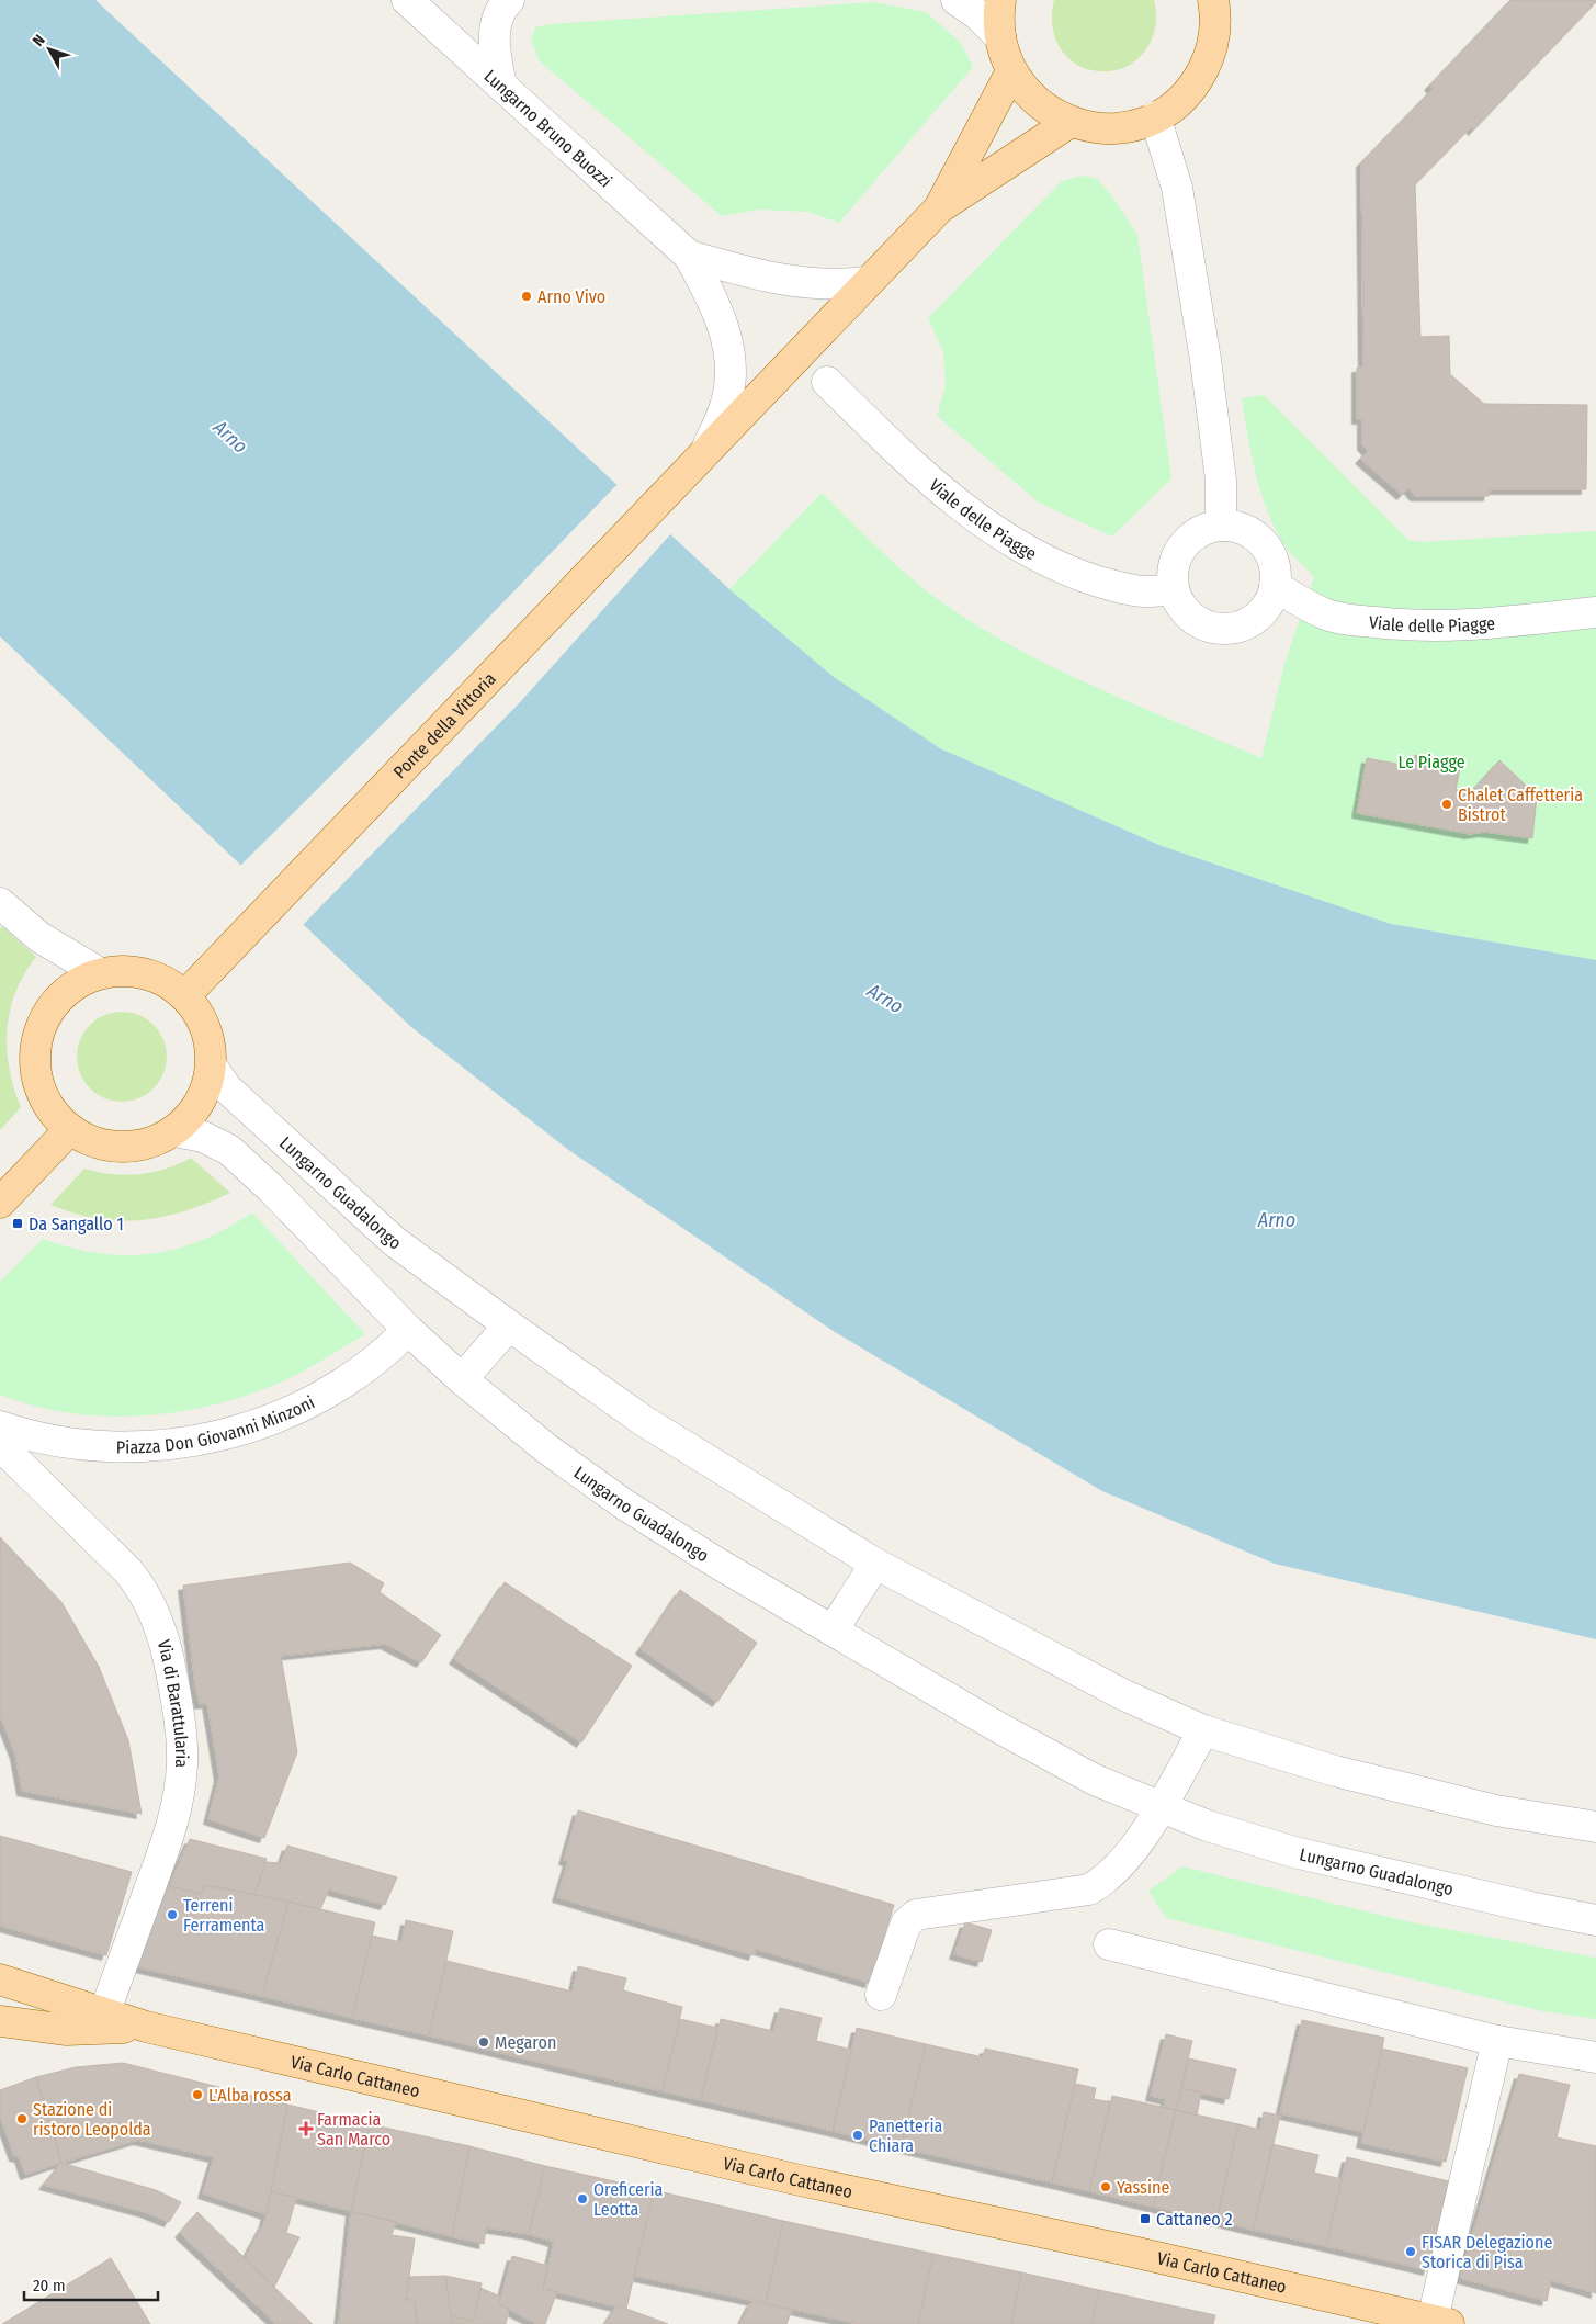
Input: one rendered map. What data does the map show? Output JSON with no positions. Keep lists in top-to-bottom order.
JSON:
{
  "streets": {
    "main road": ["Ponte della Vittoria", "Via Carlo Cattaneo"],
    "street": [
      "Lungarno Bruno Buozzi",
      "Viale delle Piagge",
      "Lungarno Guadalongo",
      "Piazza Don Giovanni Minzoni",
      "Via di Barattularia"
    ]
  },
  "crossings": [
    ["Lungarno Bruno Buozzi", "Ponte della Vittoria"],
    ["Ponte della Vittoria", "Lungarno Guadalongo"],
    ["Lungarno Guadalongo", "Piazza Don Giovanni Minzoni"],
    ["Via di Barattularia", "Via Carlo Cattaneo"]
  ],
  "water": ["Arno"],
  "parks": ["Le Piagge"],
  "places": {
    "other": [
      "Arno Vivo",
      "Chalet Caffetteria Bistrot",
      "Terreni Ferramenta",
      "Megaron",
      "L'Alba rossa",
      "Stazione di ristoro Leopolda",
      "Panetteria Chiara",
      "Yassine",
      "Oreficeria Leotta",
      "FISAR Delegazione Storica di Pisa"
    ],
    "transit": ["Da Sangallo 1", "Cattaneo 2"],
    "health": ["Farmacia San Marco"]
  },
  "scale_bar": "20 m",
  "north": "top left"
}
